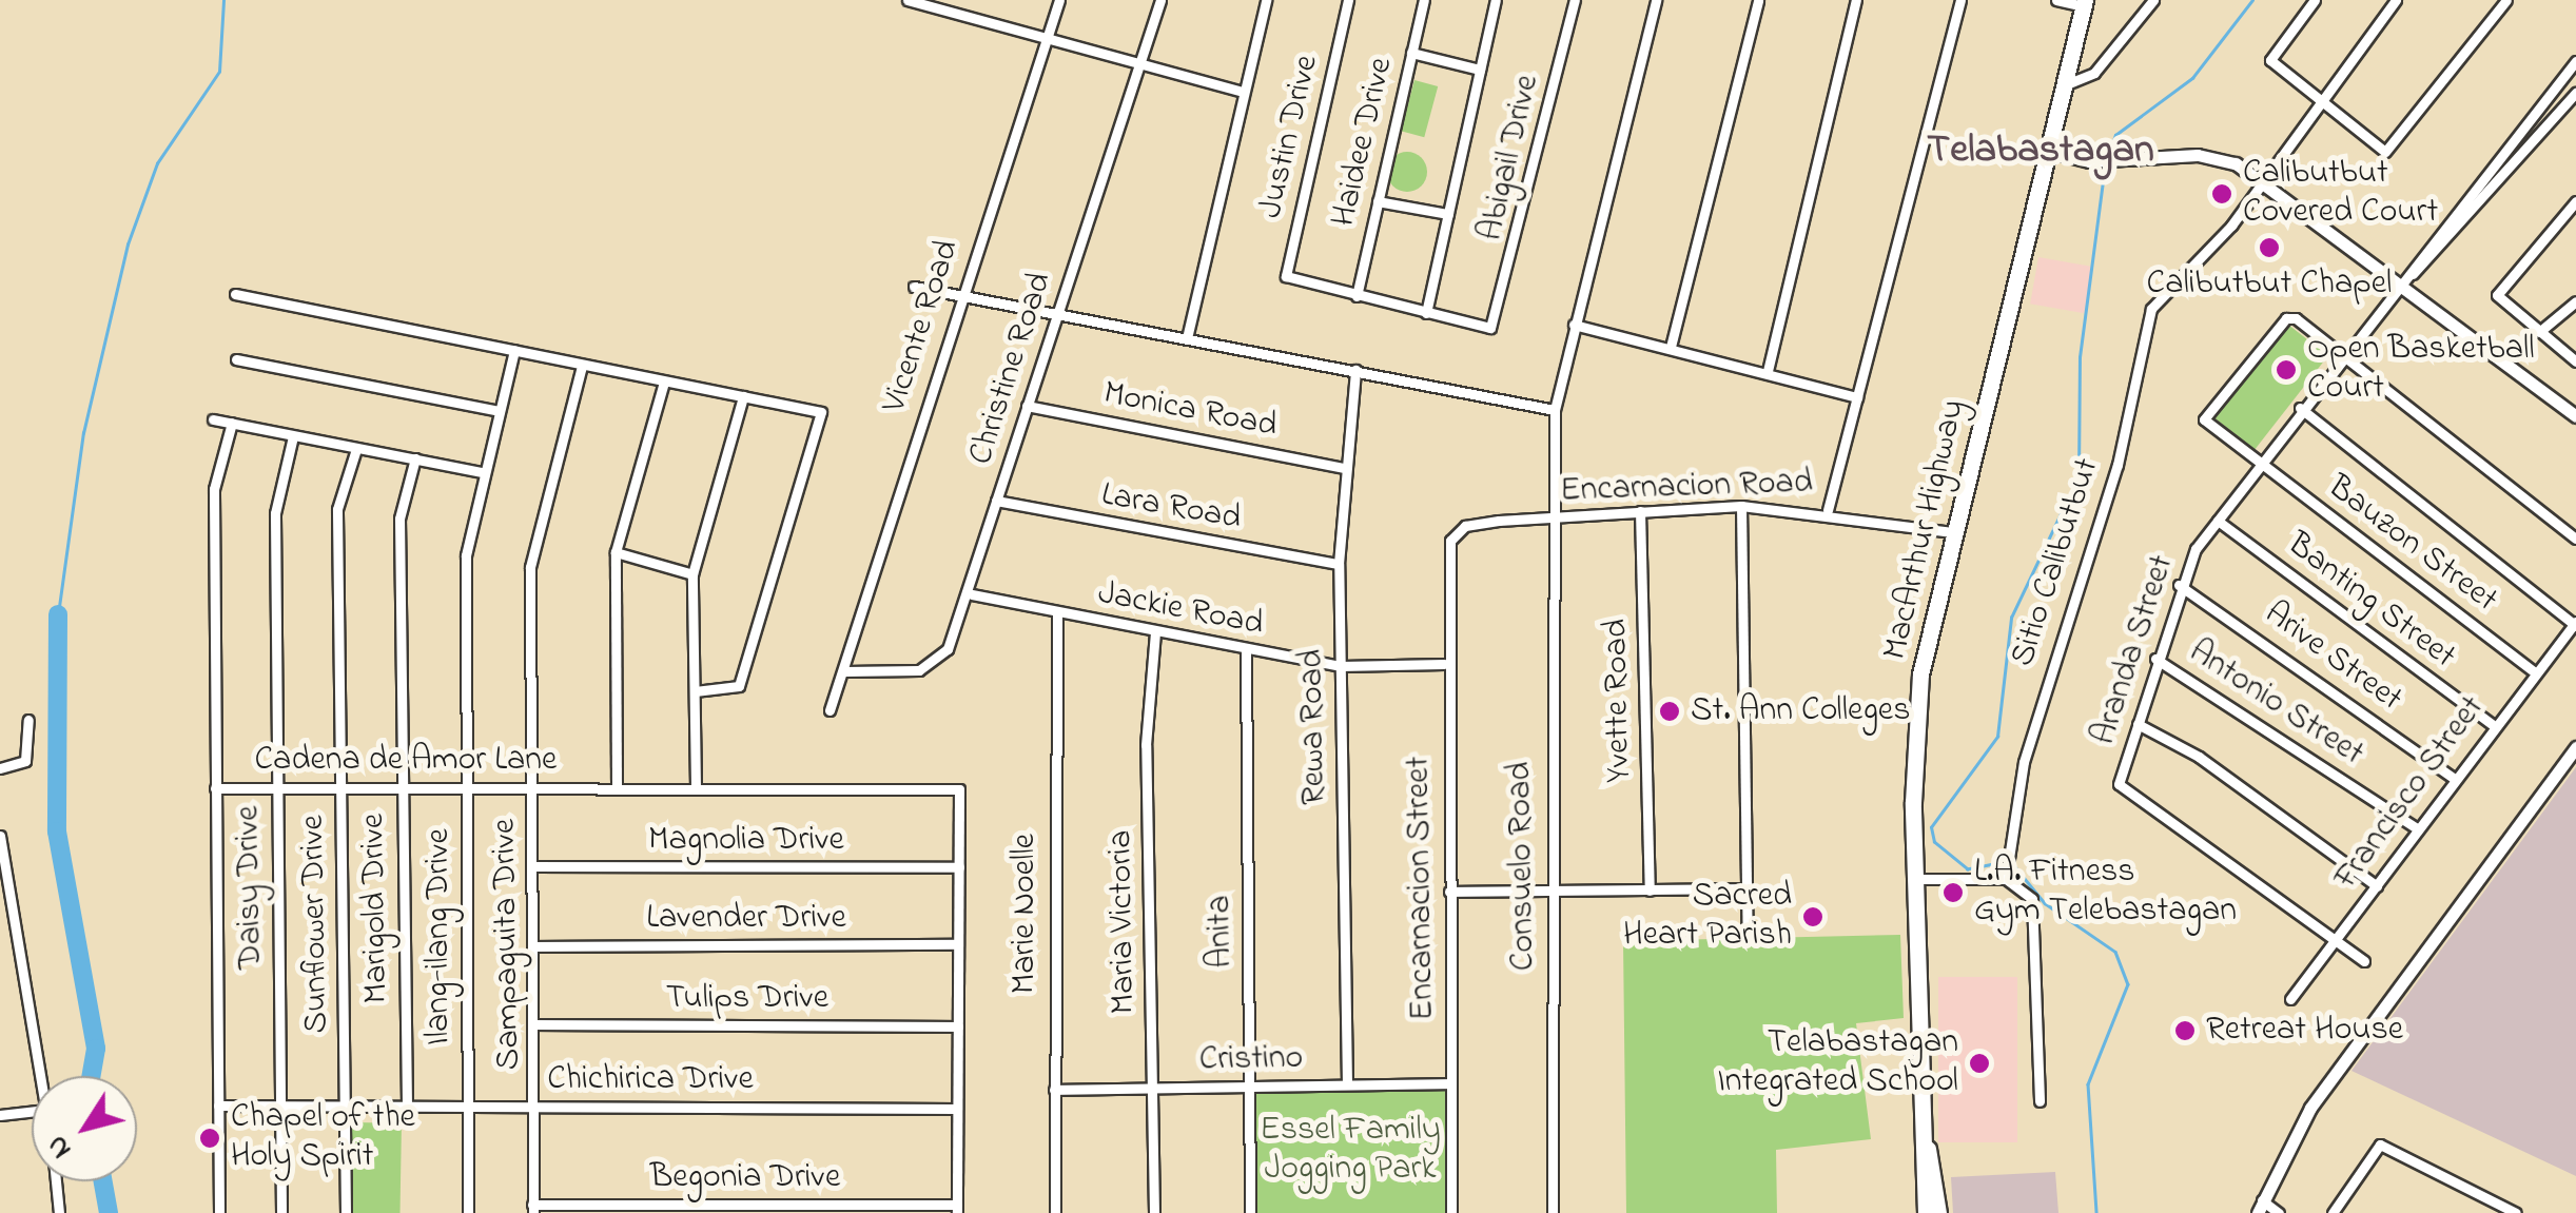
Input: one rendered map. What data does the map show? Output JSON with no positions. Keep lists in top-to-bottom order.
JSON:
{
  "streets": {
    "highway": ["MacArthur Highway"],
    "street": [
      "Justin Drive",
      "Haidee Drive",
      "Abigail Drive",
      "Vicente Road",
      "Christine Road",
      "Monica Road",
      "Encarnacion Road",
      "Lara Road",
      "Bauzon Street",
      "Sitio Calibutbut",
      "Banting Street",
      "Jackie Road",
      "Aranda Street",
      "Arive Street",
      "Yvette Road",
      "Antonio Street",
      "Rewa Road",
      "Cadena de Amor Lane",
      "Francisco Street",
      "Magnolia Drive",
      "Consuelo Road",
      "Daisy Drive",
      "Encarnacion Street",
      "Marigold Drive",
      "Marie Noelle",
      "Lavender Drive",
      "Maria Victoria",
      "Sunflower Drive",
      "Anita",
      "Ilang-ilang Drive",
      "Sampaguita Drive",
      "Tulips Drive",
      "Cristino",
      "Chichirica Drive",
      "Begonia Drive"
    ]
  },
  "crossings": [
    ["Justin Drive", "Haidee Drive"],
    ["Vicente Road", "Christine Road"],
    ["Christine Road", "Monica Road"],
    ["Christine Road", "Lara Road"],
    ["Christine Road", "Jackie Road"],
    ["Monica Road", "Rewa Road"],
    ["Encarnacion Road", "MacArthur Highway"],
    ["Encarnacion Road", "Yvette Road"],
    ["Encarnacion Road", "Consuelo Road"],
    ["Encarnacion Road", "Encarnacion Street"],
    ["Lara Road", "Rewa Road"],
    ["Bauzon Street", "Aranda Street"],
    ["Bauzon Street", "Francisco Street"],
    ["Banting Street", "Aranda Street"],
    ["Banting Street", "Francisco Street"],
    ["Jackie Road", "Rewa Road"],
    ["Jackie Road", "Encarnacion Street"],
    ["Jackie Road", "Marie Noelle"],
    ["Jackie Road", "Maria Victoria"],
    ["Jackie Road", "Anita"],
    ["Aranda Street", "Arive Street"],
    ["Aranda Street", "Antonio Street"],
    ["Aranda Street", "Francisco Street"],
    ["Arive Street", "Francisco Street"],
    ["Antonio Street", "Francisco Street"],
    ["Rewa Road", "Cristino"],
    ["Cadena de Amor Lane", "Magnolia Drive"],
    ["Cadena de Amor Lane", "Daisy Drive"],
    ["Cadena de Amor Lane", "Marigold Drive"],
    ["Cadena de Amor Lane", "Sunflower Drive"],
    ["Cadena de Amor Lane", "Ilang-ilang Drive"],
    ["Cadena de Amor Lane", "Sampaguita Drive"],
    ["Cadena de Amor Lane", "Chichirica Drive"],
    ["Magnolia Drive", "Sampaguita Drive"],
    ["Daisy Drive", "Chichirica Drive"],
    ["Encarnacion Street", "Cristino"],
    ["Marigold Drive", "Chichirica Drive"],
    ["Marie Noelle", "Cristino"],
    ["Lavender Drive", "Sampaguita Drive"],
    ["Maria Victoria", "Cristino"],
    ["Sunflower Drive", "Chichirica Drive"],
    ["Anita", "Cristino"],
    ["Ilang-ilang Drive", "Chichirica Drive"],
    ["Sampaguita Drive", "Tulips Drive"],
    ["Sampaguita Drive", "Chichirica Drive"],
    ["Sampaguita Drive", "Begonia Drive"]
  ],
  "districts": ["Telabastagan"],
  "parks": ["Essel Family Jogging Park"],
  "places": [
    "Calibutbut Covered Court",
    "Calibutbut Chapel",
    "Open Basketball Court",
    "St. Ann Colleges",
    "L.A. Fitness Gym Telebastagan",
    "Sacred Heart Parish",
    "Retreat House",
    "Telabastagan Integrated School",
    "Chapel of the Holy Spirit"
  ],
  "north": "bottom left"
}
